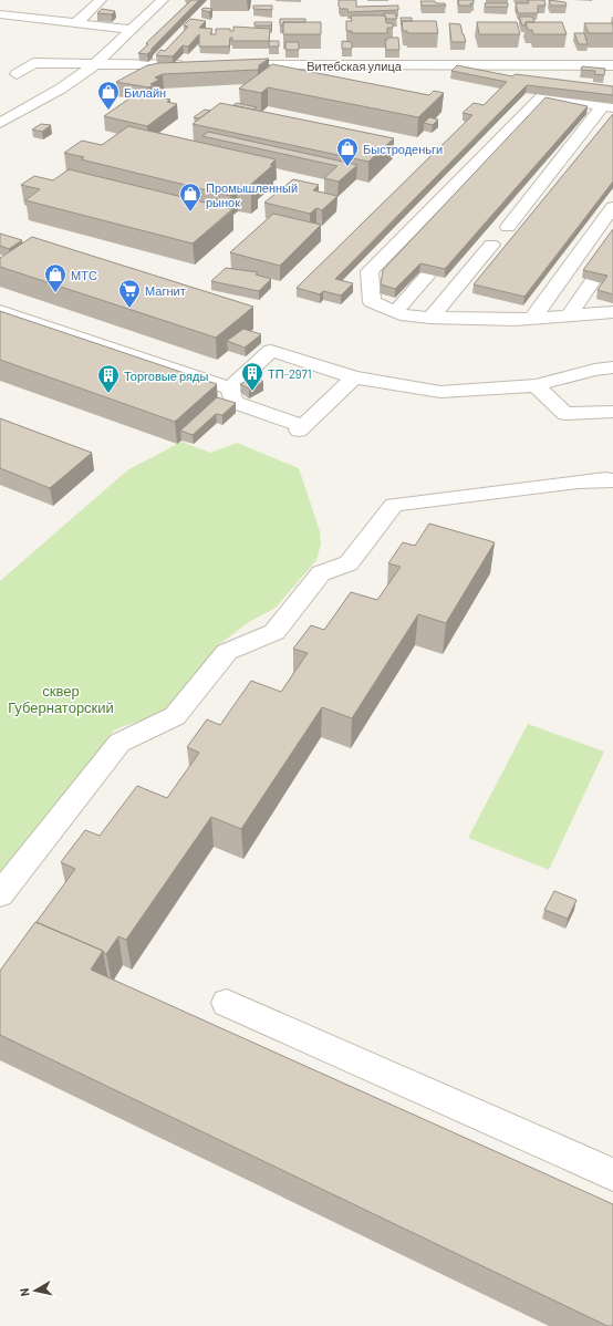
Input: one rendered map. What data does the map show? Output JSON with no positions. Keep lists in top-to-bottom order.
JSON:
{
  "streets": {
    "street": ["Витебская улица"]
  },
  "parks": ["сквер Губернаторский"],
  "places": {
    "shop": [
      "Билайн",
      "Быстроденьги",
      "Промышленный рынок",
      "МТС"
    ],
    "supermarket": ["Магнит"],
    "building": ["ТП-2971", "Торговые ряды"]
  },
  "north": "left"
}
